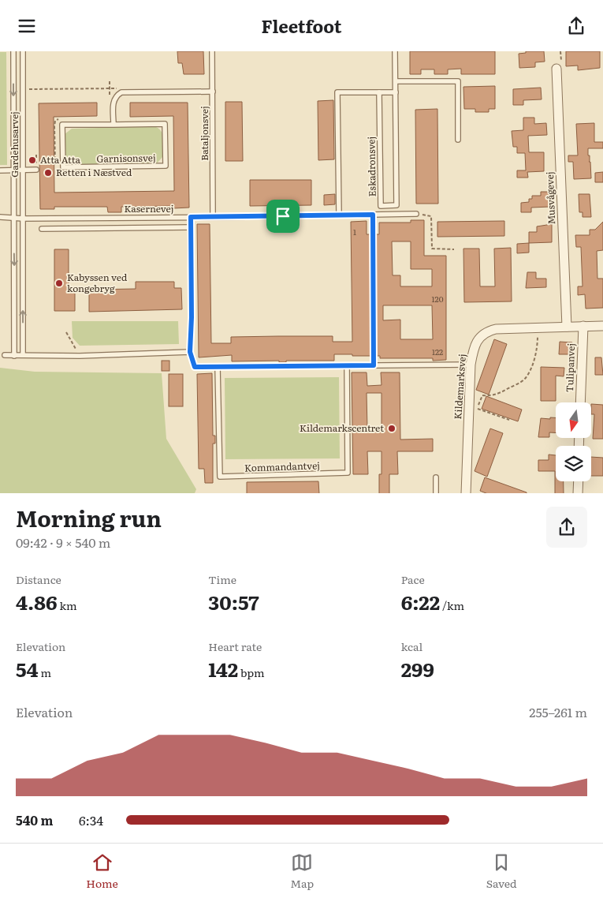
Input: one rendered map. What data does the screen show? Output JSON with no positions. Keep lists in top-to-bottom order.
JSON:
{
  "streets": {
    "street": ["Musvågevej", "Tulipanvej", "Kildemarksvej"],
    "lane": [
      "Bataljonsvej",
      "Gardehusarvej",
      "Garnisonsvej",
      "Eskadronsvej",
      "Kasernevej",
      "Kommandantvej"
    ]
  },
  "crossings": [
    ["Bataljonsvej", "Kasernevej"],
    ["Gardehusarvej", "Kasernevej"],
    ["Musvågevej", "Kildemarksvej"],
    ["Tulipanvej", "Kildemarksvej"]
  ],
  "places": [
    "Atta Atta",
    "Retten i Næstved",
    "Kabyssen ved kongebryg",
    "Kildemarkscentret"
  ],
  "house_numbers": ["1", "120", "122"],
  "north": "bottom",
  "page": {
    "header": "Fleetfoot",
    "heading": ["Morning run", "09:42 · 9 × 540 m"],
    "stats": [
      ["Distance", "4.86 km"],
      ["Time", "30:57"],
      ["Pace", "6:22 /km"],
      ["Elevation", "54 m"],
      ["Heart rate", "142 bpm"],
      ["kcal", "299"]
    ],
    "chart": ["Elevation", "255–261 m"],
    "list": [
      {
        "name": "540 m",
        "note": "6:34"
      }
    ],
    "tabs": ["Home", "Map", "Saved"]
  }
}
